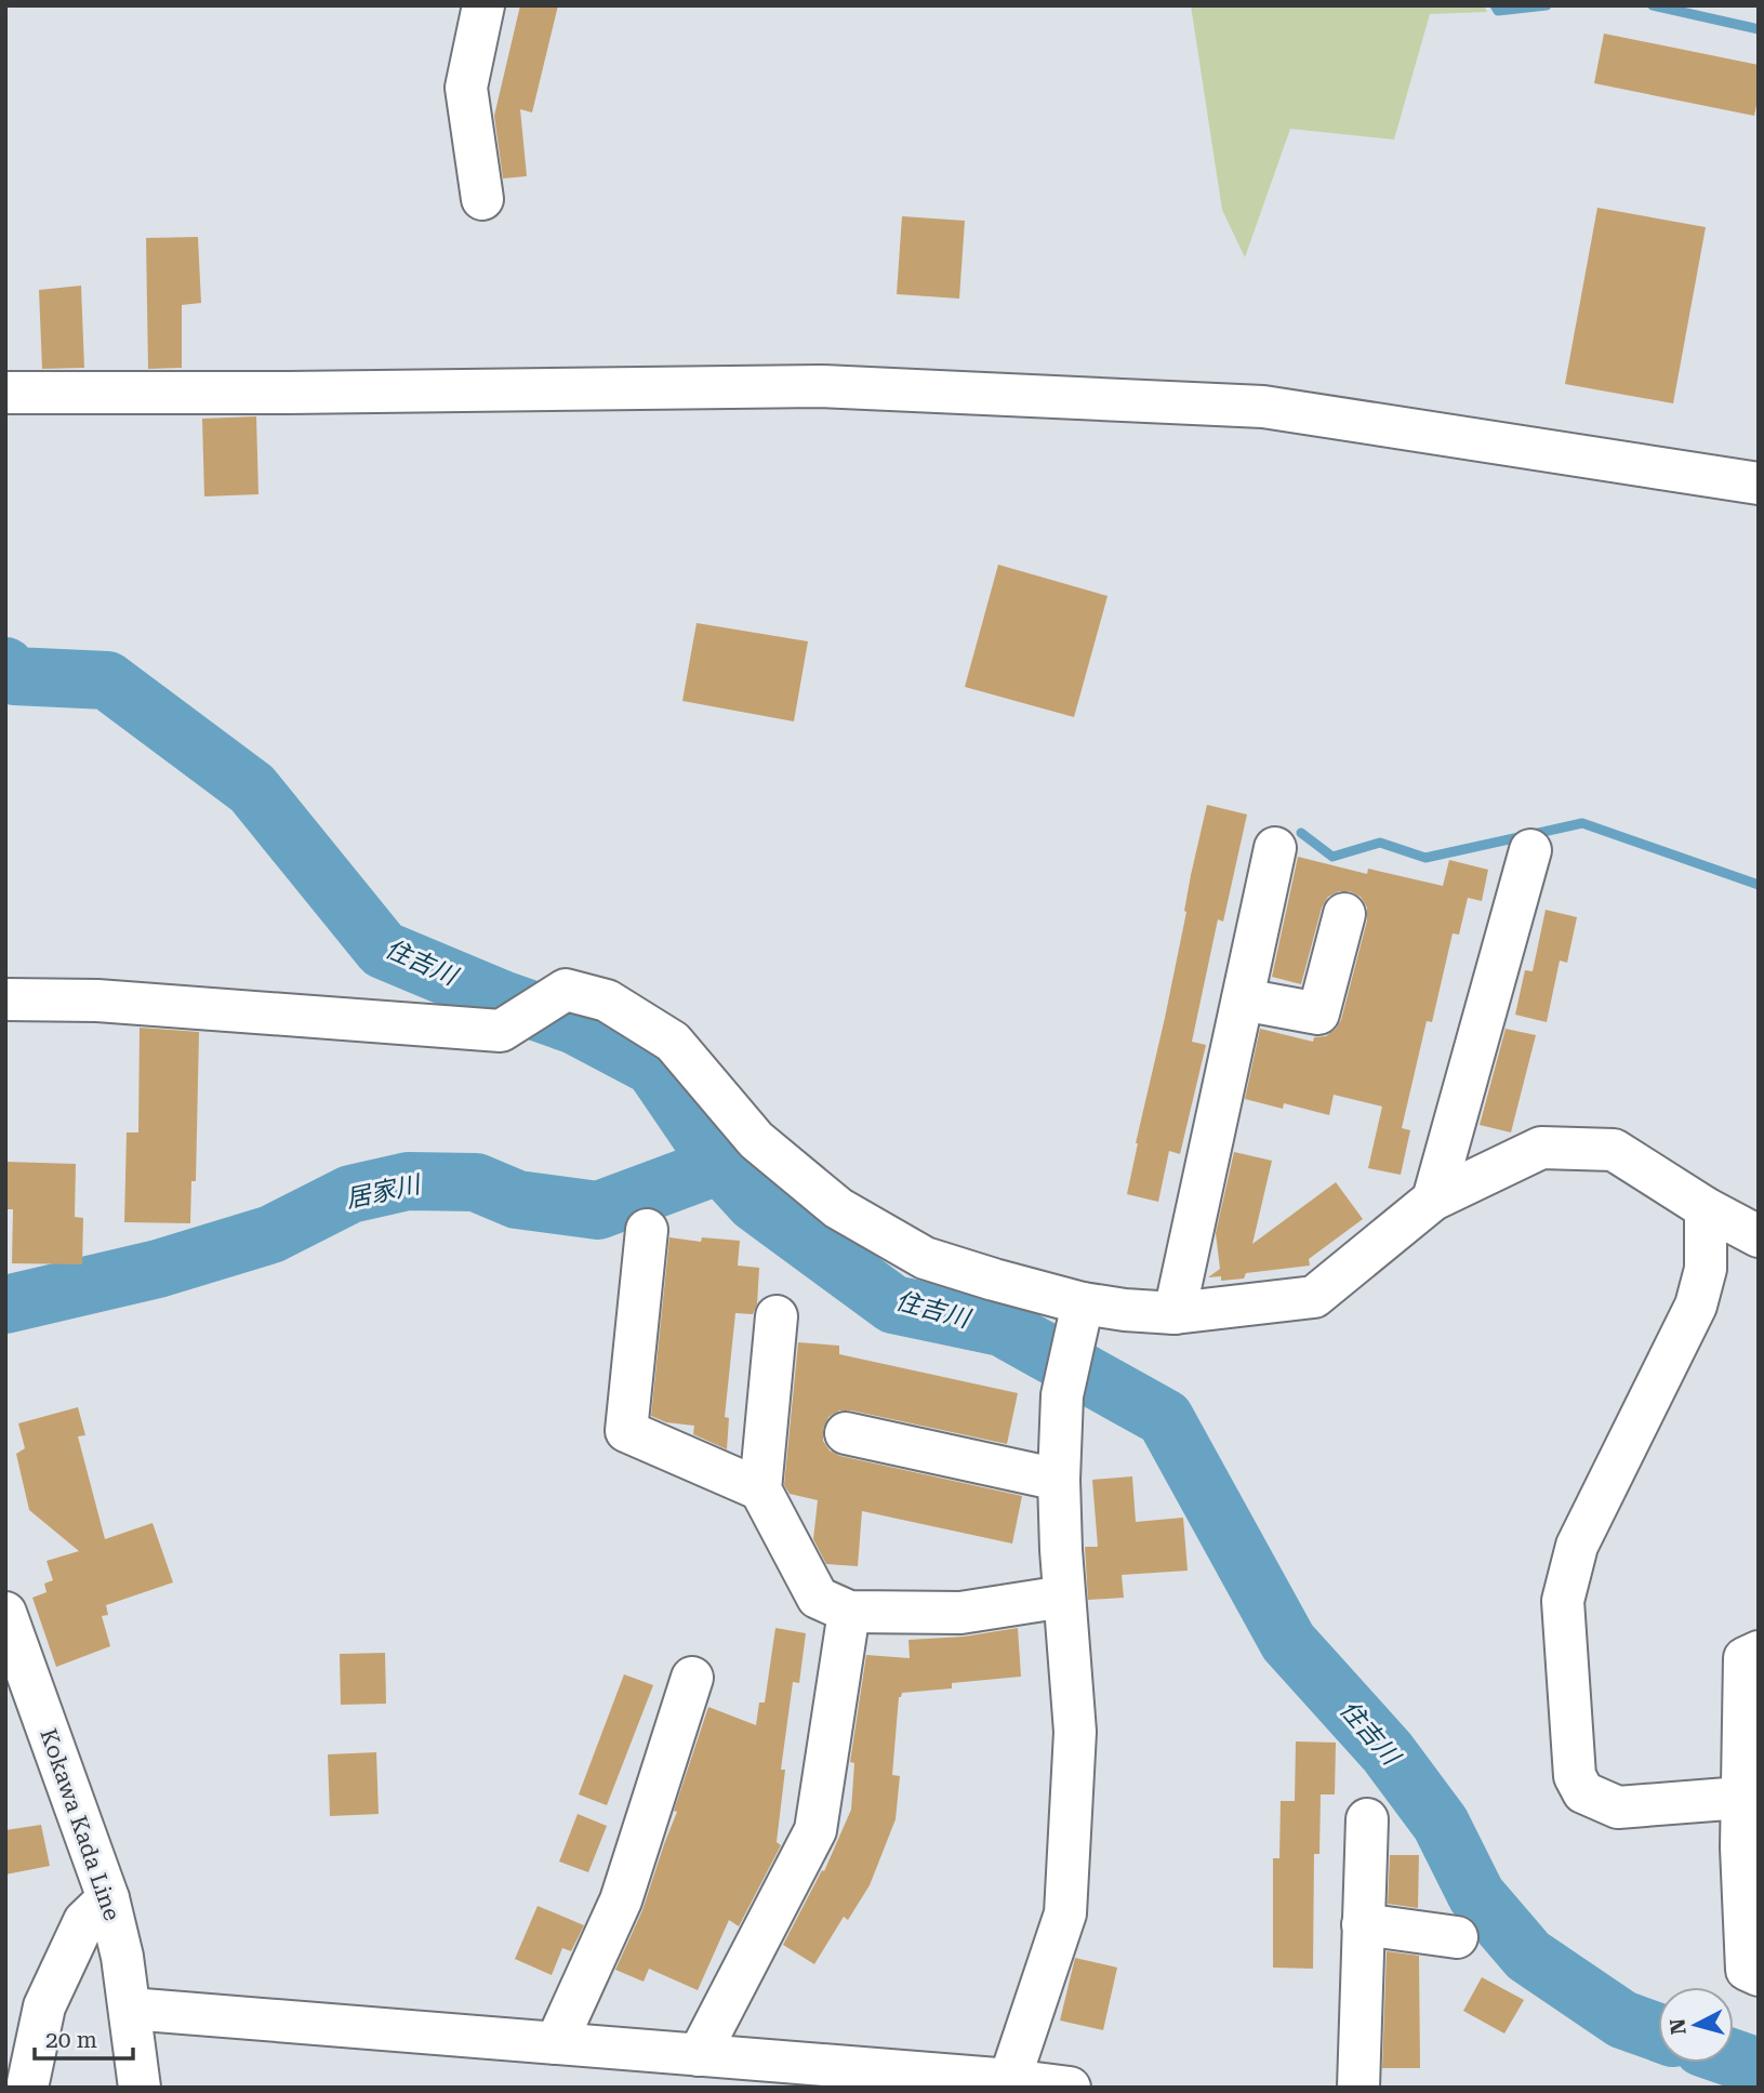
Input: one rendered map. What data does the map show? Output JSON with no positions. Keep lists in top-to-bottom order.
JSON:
{
  "streets": {
    "street": ["Kokawa Kada Line"]
  },
  "water": ["住吉川", "居家川"],
  "scale_bar": "20 m",
  "north": "left"
}
